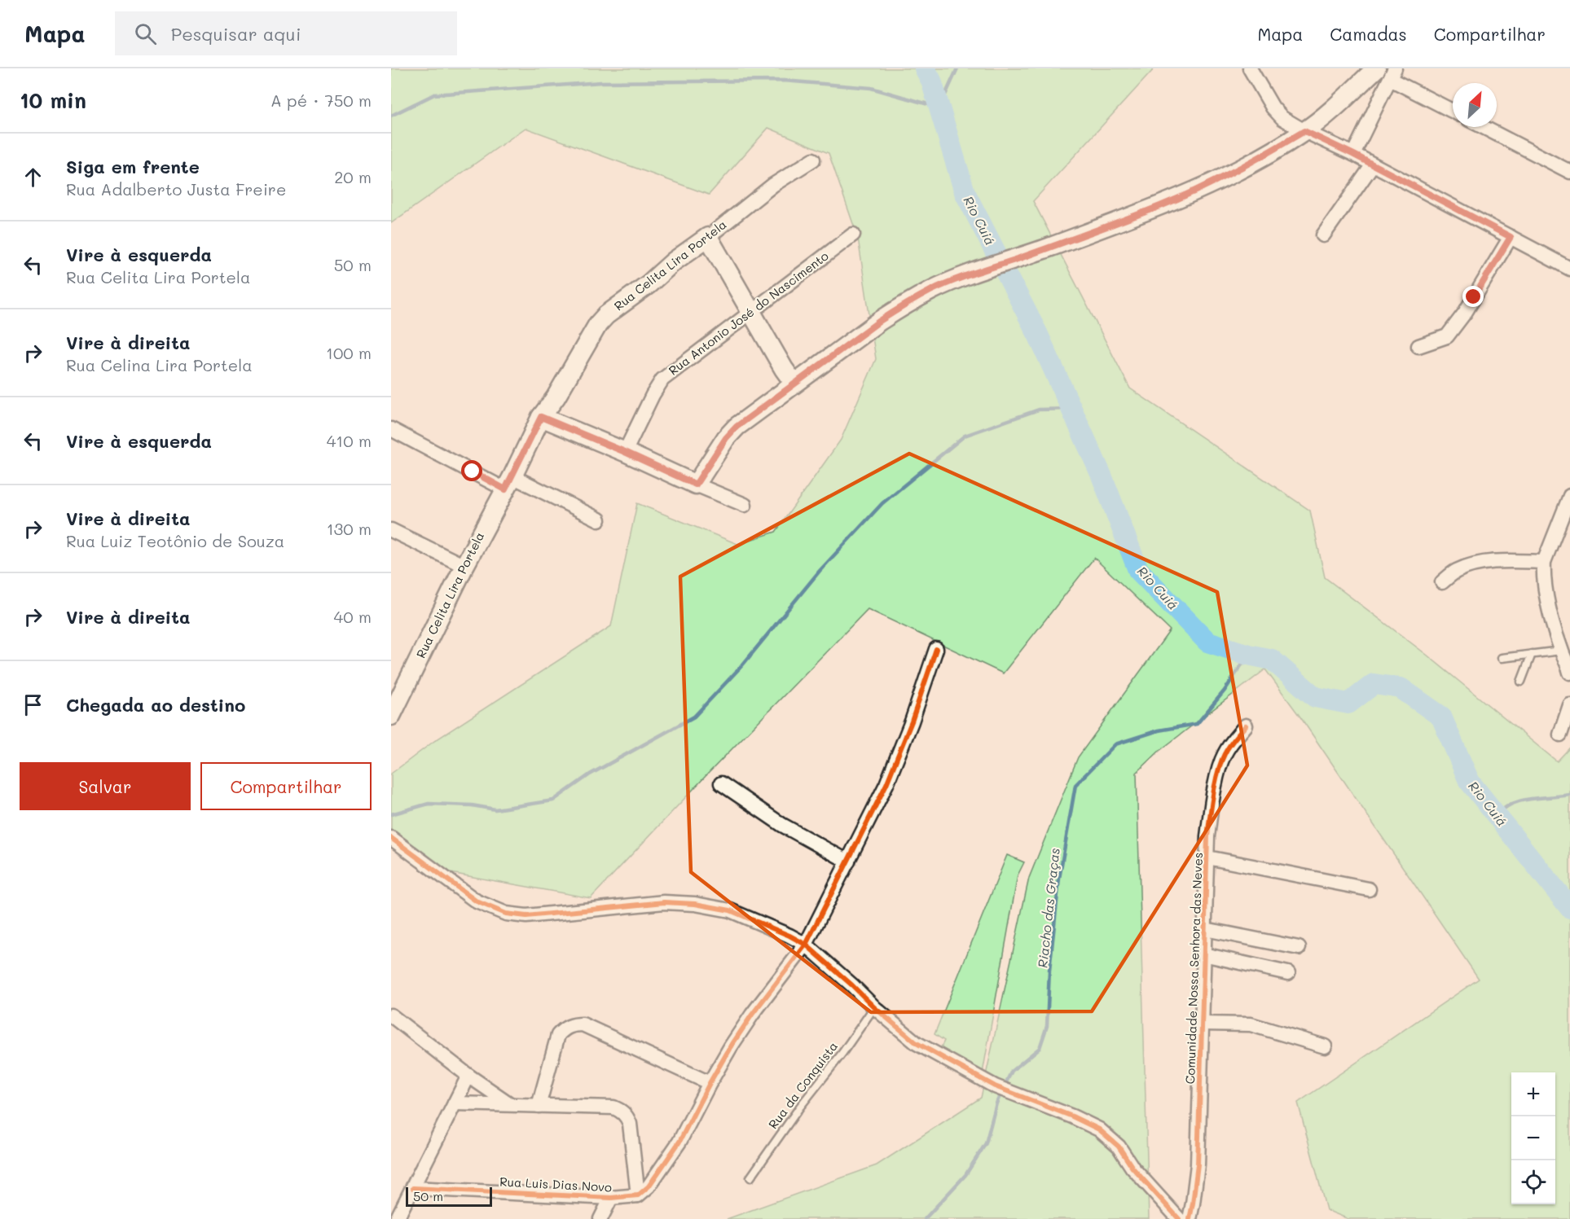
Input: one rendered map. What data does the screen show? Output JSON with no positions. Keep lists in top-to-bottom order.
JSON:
{
  "streets": {
    "main road": ["Rua Celita Lira Portela"],
    "street": ["Rua Antonio José do Nascimento", "Comunidade Nossa Senhora das Neves", "Rua Luis Dias Novo"],
    "lane": ["Rua da Conquista"]
  },
  "water": ["Rio Cuiá", "Riacho das Graças"],
  "scale_bar": "50 m",
  "north": "top right",
  "page": {
    "header": "Mapa",
    "search": "Pesquisar aqui",
    "nav": ["Mapa", "Camadas", "Compartilhar"],
    "heading": ["10 min", "A pé · 750 m"],
    "list": [
      ["Siga em frente", "Rua Adalberto Justa Freire", "20 m"],
      ["Vire à esquerda", "Rua Celita Lira Portela", "50 m"],
      ["Vire à direita", "Rua Celina Lira Portela", "100 m"],
      ["Vire à esquerda", "410 m"],
      ["Vire à direita", "Rua Luiz Teotônio de Souza", "130 m"],
      ["Vire à direita", "40 m"],
      "Chegada ao destino"
    ],
    "buttons": ["Salvar", "Compartilhar"],
    "map_buttons": ["+", "−"],
    "scale": "50 m"
  }
}
